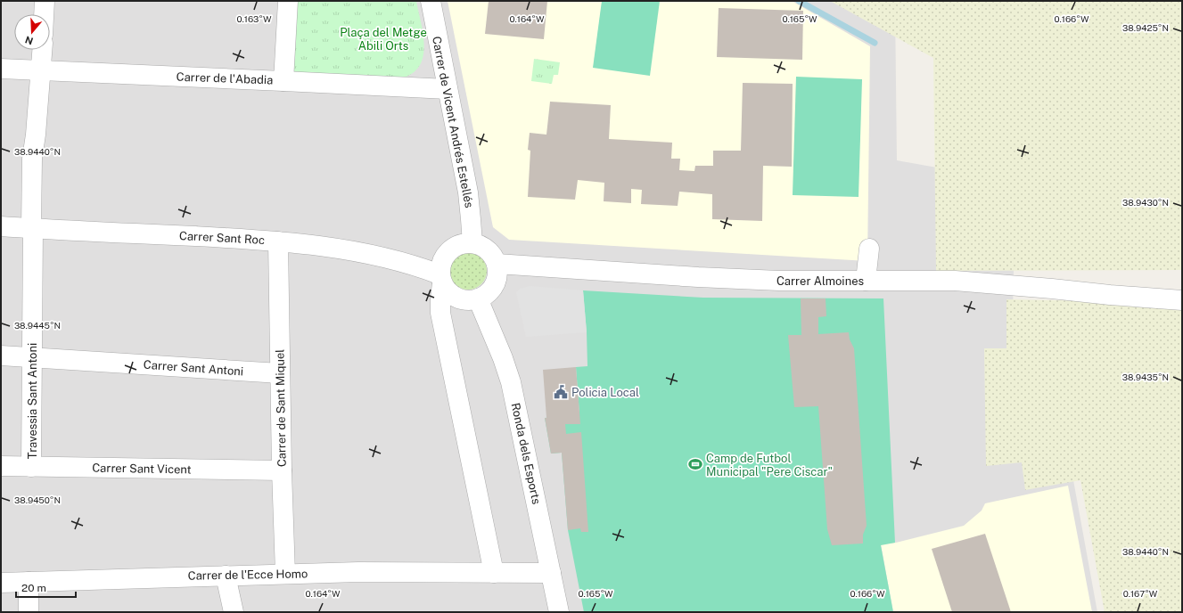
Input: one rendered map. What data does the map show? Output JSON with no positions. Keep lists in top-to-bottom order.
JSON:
{
  "streets": {
    "street": [
      "Carrer de l'Abadia",
      "Carrer de Vicent Andrés Estellés",
      "Carrer Sant Roc",
      "Carrer Almoines",
      "Carrer Sant Antoni",
      "Travessia Sant Antoni",
      "Carrer de Sant Miquel",
      "Ronda dels Esports",
      "Carrer Sant Vicent",
      "Carrer de l'Ecce Homo"
    ]
  },
  "crossings": [
    ["Carrer de l'Abadia", "Carrer de Vicent Andrés Estellés"],
    ["Carrer de l'Abadia", "Travessia Sant Antoni"],
    ["Carrer de Vicent Andrés Estellés", "Carrer Sant Roc"],
    ["Carrer de Vicent Andrés Estellés", "Carrer Almoines"],
    ["Carrer de Vicent Andrés Estellés", "Ronda dels Esports"],
    ["Carrer Sant Roc", "Carrer Almoines"],
    ["Carrer Sant Roc", "Travessia Sant Antoni"],
    ["Carrer Sant Roc", "Carrer de Sant Miquel"],
    ["Carrer Sant Roc", "Ronda dels Esports"],
    ["Carrer Almoines", "Ronda dels Esports"],
    ["Carrer Sant Antoni", "Travessia Sant Antoni"],
    ["Carrer Sant Antoni", "Carrer de Sant Miquel"],
    ["Travessia Sant Antoni", "Carrer Sant Vicent"],
    ["Carrer de Sant Miquel", "Carrer Sant Vicent"],
    ["Carrer de Sant Miquel", "Carrer de l'Ecce Homo"],
    ["Ronda dels Esports", "Carrer de l'Ecce Homo"]
  ],
  "parks": ["Plaça del Metge Abili Orts"],
  "places": {
    "public building": ["Policia Local"],
    "sports": ["Camp de Futbol Municipal \"Pere Ciscar\""]
  },
  "scale_bar": "20 m",
  "north": "bottom",
  "coordinates": [
    "0.163°W",
    "0.164°W",
    "0.165°W",
    "0.166°W",
    "38.9425°N",
    "38.9440°N",
    "38.9430°N",
    "38.9445°N",
    "38.9435°N",
    "38.9450°N",
    "0.167°W"
  ]
}
